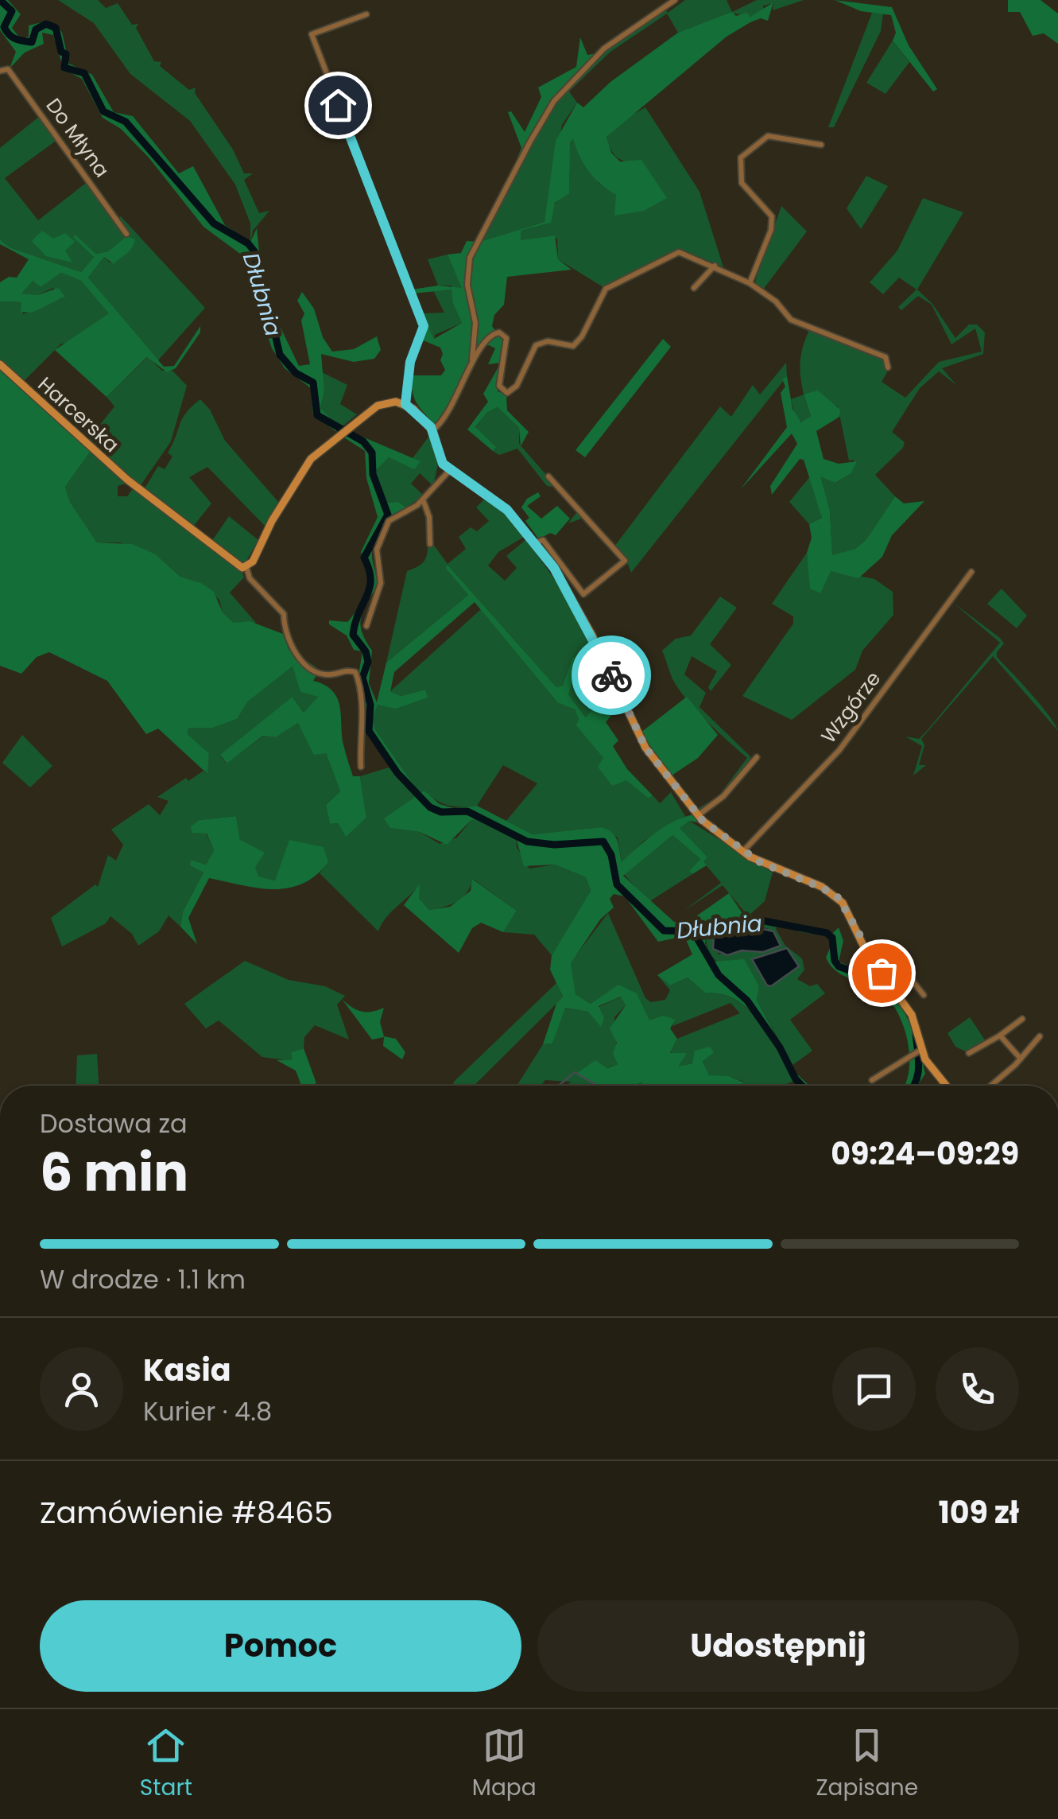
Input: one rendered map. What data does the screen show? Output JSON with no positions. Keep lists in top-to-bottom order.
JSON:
{
  "streets": {
    "street": ["Do Młyna", "Harcerska", "Wzgórze"]
  },
  "water": ["Dłubnia"],
  "page": {
    "heading": ["6 min", "Dostawa za", "09:24–09:29"],
    "panel": [
      "Kasia",
      "Kurier · 4.8",
      "Zamówienie #8465",
      "109 zł"
    ],
    "bar": "W drodze · 1.1 km",
    "buttons": ["Pomoc", "Udostępnij"],
    "tabs": ["Start", "Mapa", "Zapisane"]
  }
}
